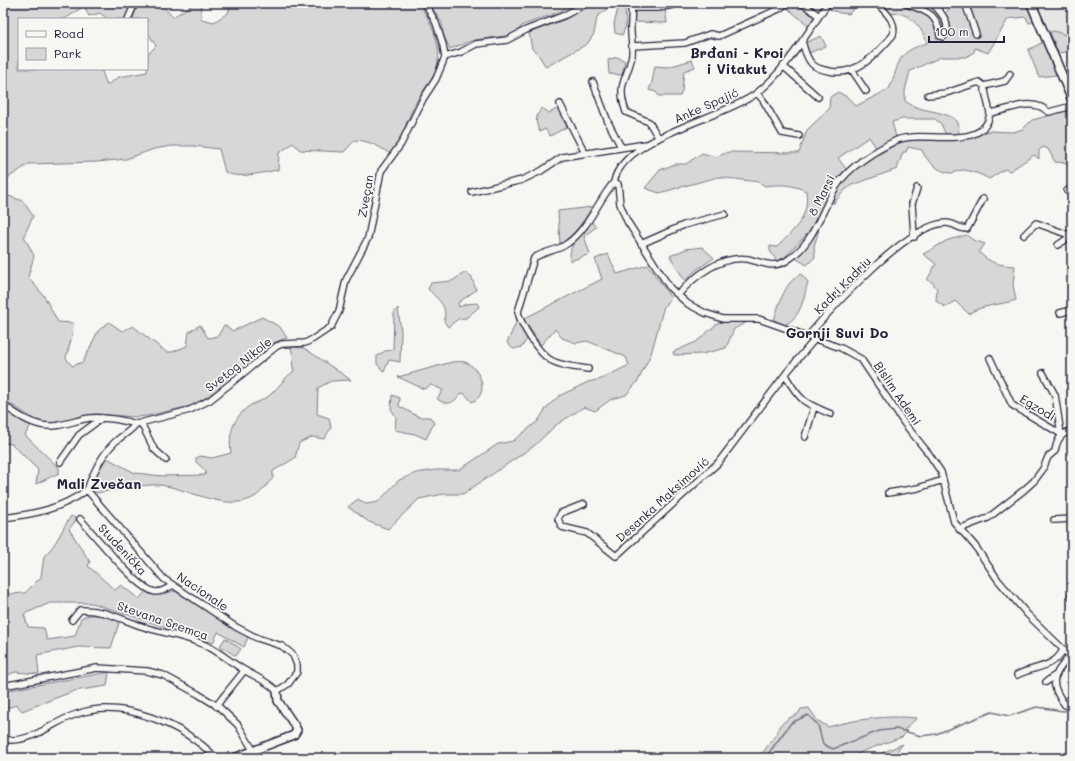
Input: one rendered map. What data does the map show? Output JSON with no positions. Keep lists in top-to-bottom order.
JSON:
{
  "streets": {
    "street": [
      "Anke Spajić",
      "8 Marsi",
      "Zveçan",
      "Kadri Kadriu",
      "Svetog Nikole",
      "Bislim Ademi",
      "Egzodi",
      "Desanka Maksimović",
      "Studenička",
      "Nacionale",
      "Stevana Sremca"
    ]
  },
  "crossings": [
    ["8 Marsi", "Bislim Ademi"],
    ["Zveçan", "Svetog Nikole"],
    ["Kadri Kadriu", "Bislim Ademi"],
    ["Svetog Nikole", "Nacionale"],
    ["Bislim Ademi", "Desanka Maksimović"],
    ["Studenička", "Nacionale"],
    ["Nacionale", "Stevana Sremca"]
  ],
  "districts": ["Brđani - Kroi i Vitakut", "Gornji Suvi Do", "Mali Zvečan"],
  "legend": ["Road", "Park"],
  "scale_bar": "100 m"
}
